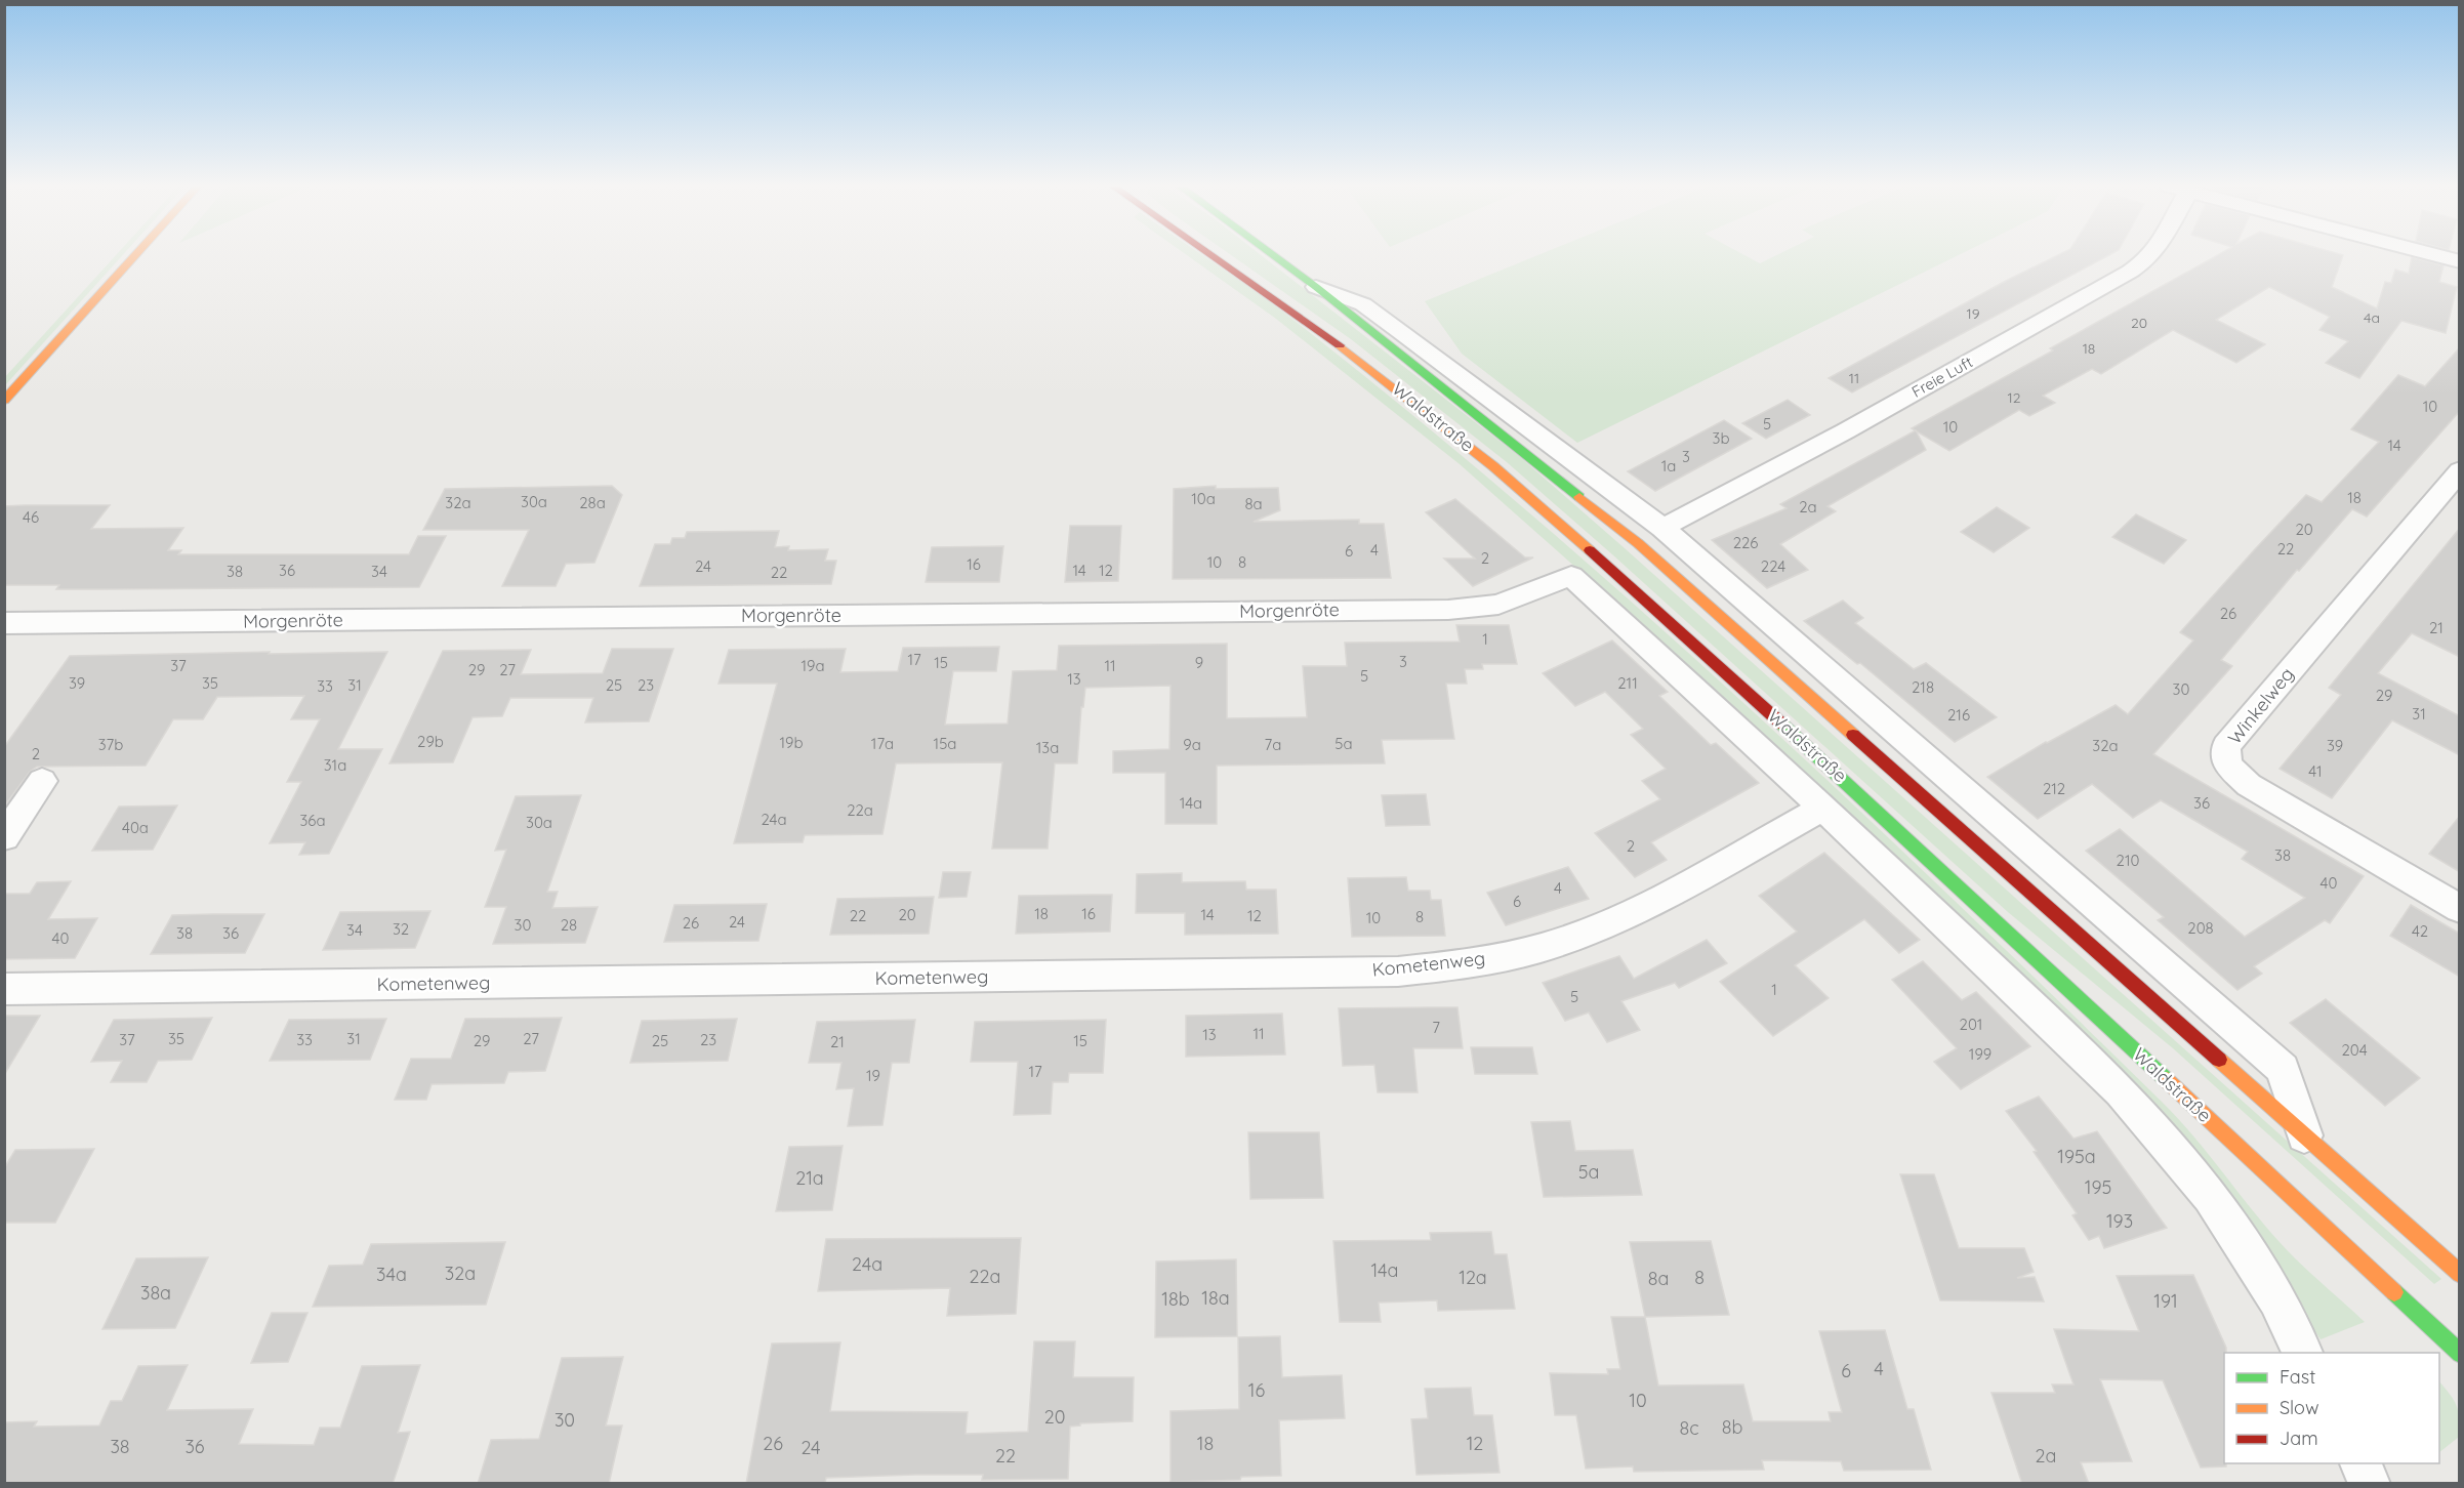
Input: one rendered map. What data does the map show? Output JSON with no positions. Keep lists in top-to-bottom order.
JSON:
{
  "streets": {
    "main road": ["Waldstraße"],
    "street": [
      "Freie Luft",
      "Morgenröte",
      "Winkelweg",
      "Kometenweg"
    ]
  },
  "crossings": [
    ["Freie Luft", "Waldstraße"],
    ["Waldstraße", "Morgenröte"],
    ["Waldstraße", "Kometenweg"]
  ],
  "house_numbers": [
    "19",
    "4a",
    "20",
    "18",
    "11",
    "12",
    "10",
    "5",
    "10",
    "3b",
    "14",
    "3",
    "1a",
    "18",
    "10a",
    "30a",
    "32a",
    "28a",
    "8a",
    "2a",
    "46",
    "20",
    "226",
    "22",
    "4",
    "6",
    "2",
    "10",
    "8",
    "16",
    "24",
    "224",
    "36",
    "14",
    "12",
    "38",
    "34",
    "22",
    "26",
    "21",
    "1",
    "17",
    "3",
    "15",
    "9",
    "37",
    "19a",
    "11",
    "29",
    "27",
    "5",
    "13",
    "39",
    "35",
    "211",
    "31",
    "25",
    "23",
    "33",
    "218",
    "30",
    "29",
    "31",
    "216",
    "29b",
    "19b",
    "17a",
    "15a",
    "5a",
    "37b",
    "9a",
    "7a",
    "32a",
    "39",
    "13a",
    "2",
    "31a",
    "41",
    "212",
    "14a",
    "36",
    "22a",
    "24a",
    "36a",
    "30a",
    "40a",
    "2",
    "38",
    "210",
    "40",
    "4",
    "6",
    "18",
    "16",
    "20",
    "14",
    "22",
    "12",
    "8",
    "10",
    "24",
    "26",
    "30",
    "28",
    "208",
    "32",
    "34",
    "42",
    "38",
    "36",
    "40",
    "1",
    "5",
    "201",
    "7",
    "11",
    "13",
    "35",
    "31",
    "27",
    "37",
    "33",
    "23",
    "29",
    "25",
    "15",
    "21",
    "204",
    "199",
    "17",
    "19",
    "195a",
    "5a",
    "21a",
    "195",
    "193",
    "24a",
    "14a",
    "32a",
    "34a",
    "22a",
    "12a",
    "8",
    "8a",
    "38a",
    "18a",
    "18b",
    "191",
    "4",
    "6",
    "16",
    "10",
    "20",
    "30",
    "8b",
    "8c",
    "26",
    "18",
    "12",
    "38",
    "36",
    "24",
    "22",
    "2a"
  ],
  "legend": ["Fast", "Slow", "Jam"]
}
